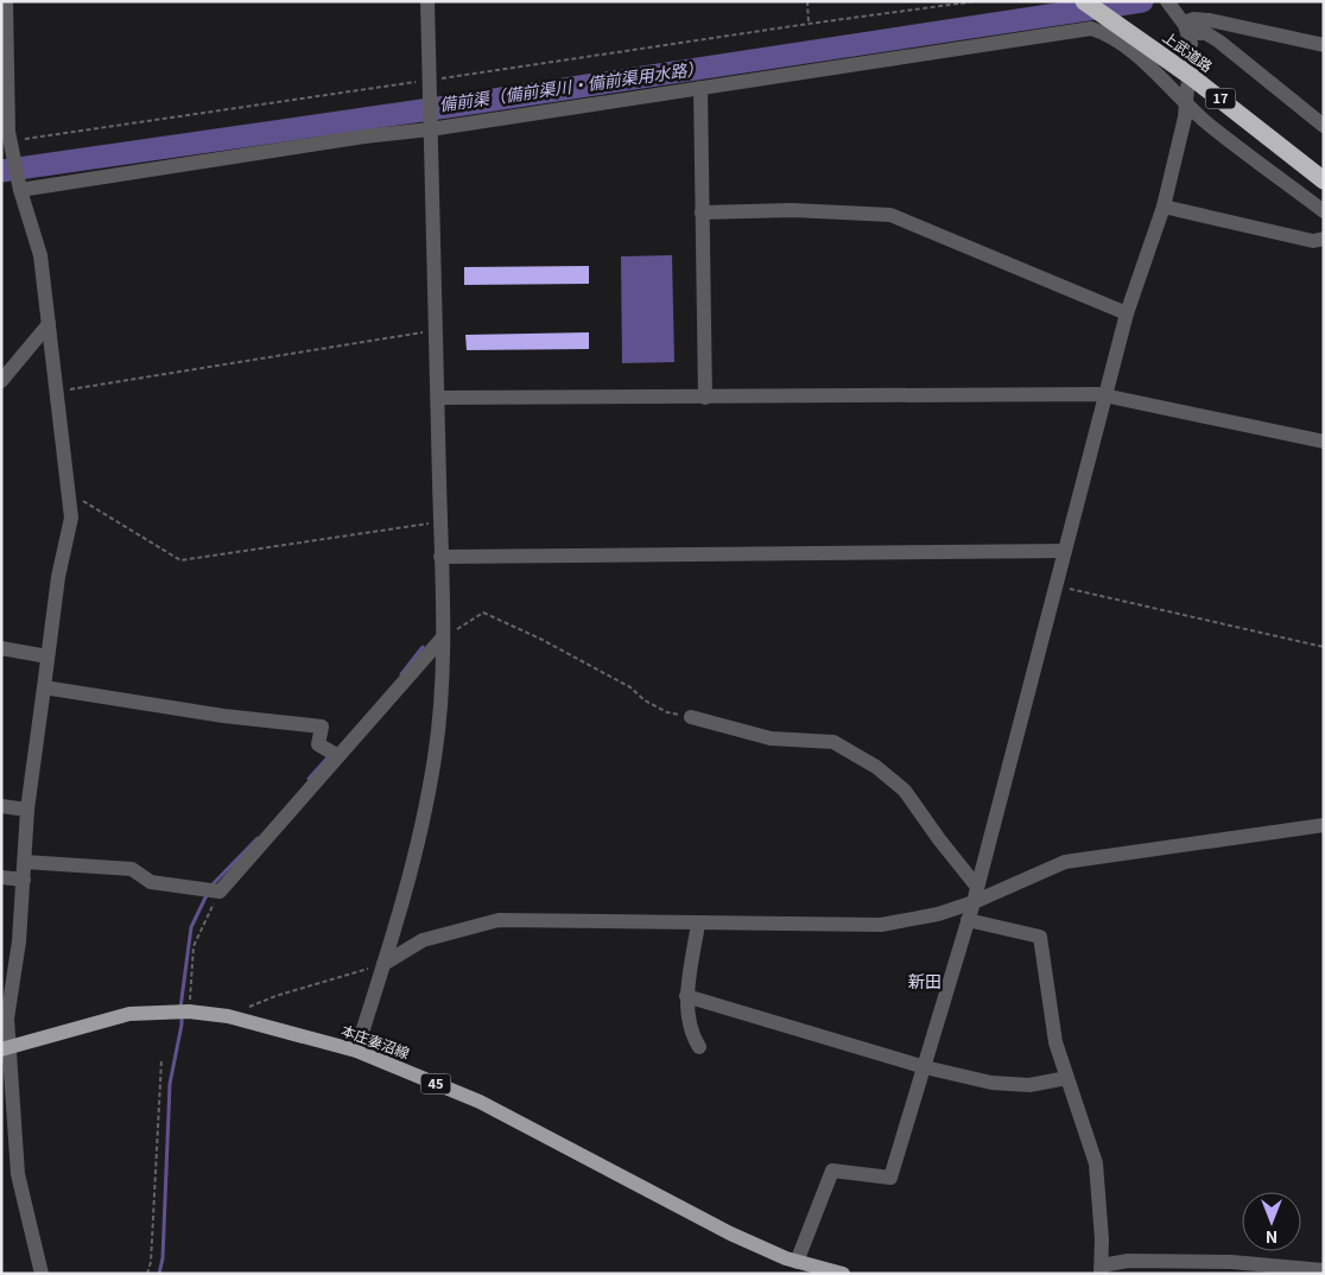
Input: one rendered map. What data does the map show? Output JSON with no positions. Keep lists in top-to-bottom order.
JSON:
{
  "streets": {
    "highway": ["上武道路", "17"],
    "main road": ["本庄妻沼線", "45"]
  },
  "districts": ["新田"],
  "water": ["備前渠（備前渠川・備前渠用水路）"],
  "north": "bottom"
}
